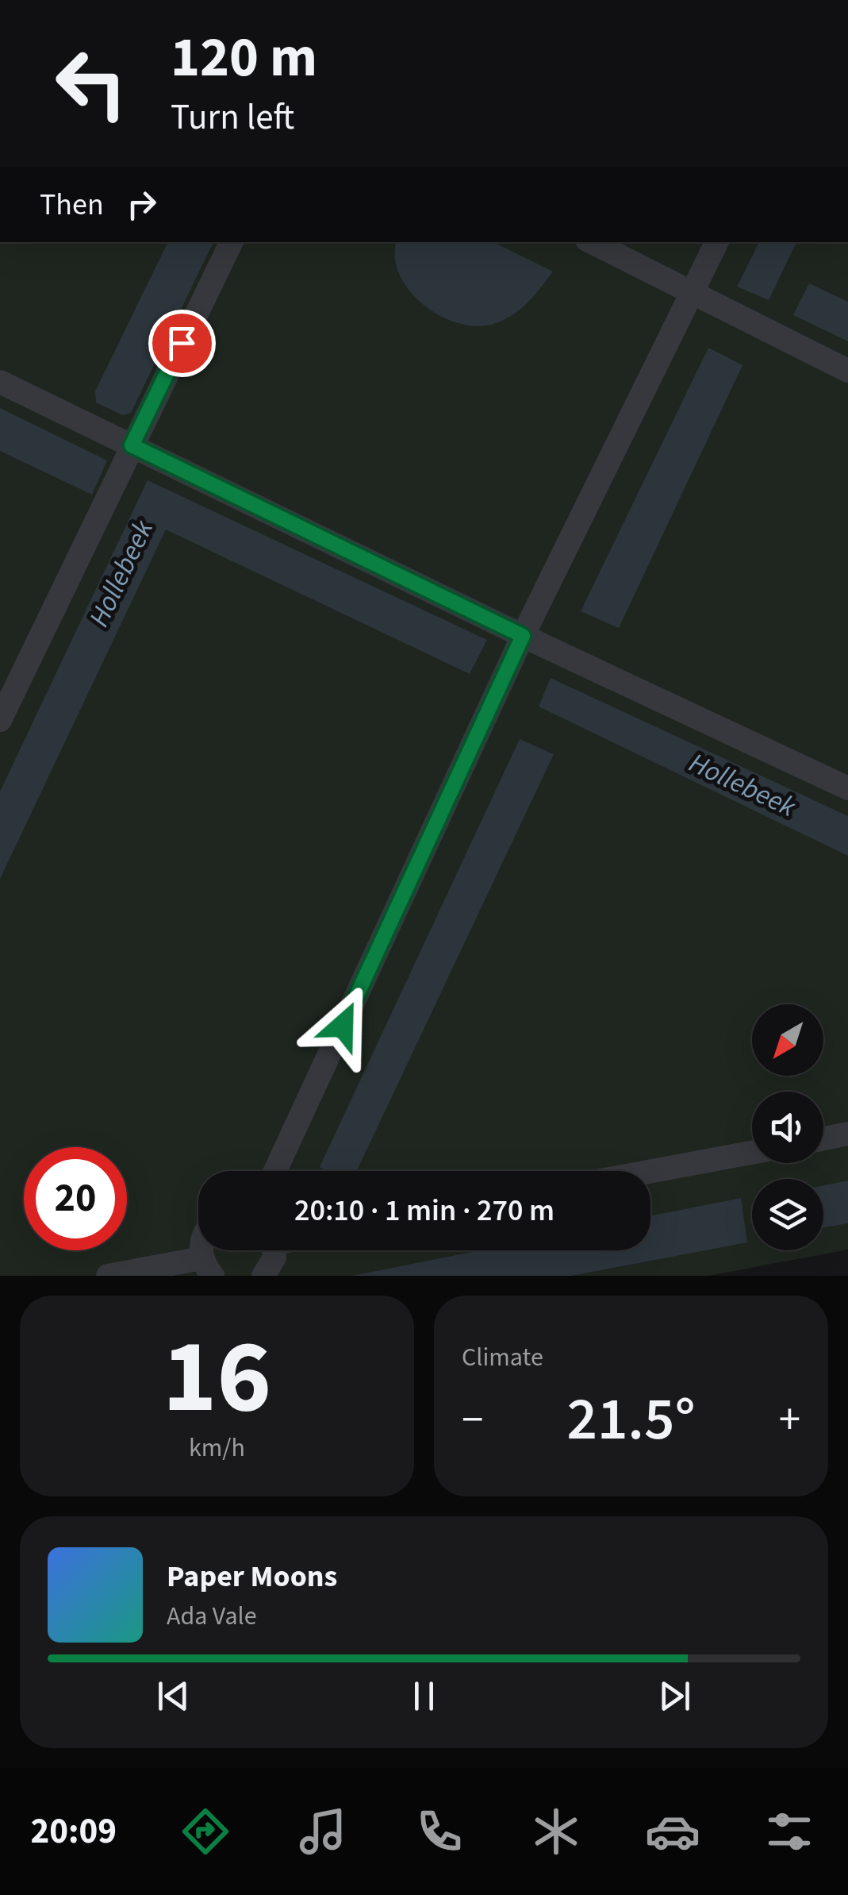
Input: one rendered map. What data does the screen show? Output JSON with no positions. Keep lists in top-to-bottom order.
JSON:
{
  "water": ["Hollebeek"],
  "north": "bottom left",
  "page": {
    "turn": ["120 m", "Turn left"],
    "then": "Then",
    "limit": "20",
    "trip": "20:10 · 1 min · 270 m",
    "tile": [
      ["16", "km/h"],
      "Climate"
    ],
    "heat": ["−", "21.5°", "+"],
    "song": ["Paper Moons", "Ada Vale"],
    "tabs": "20:09"
  }
}
